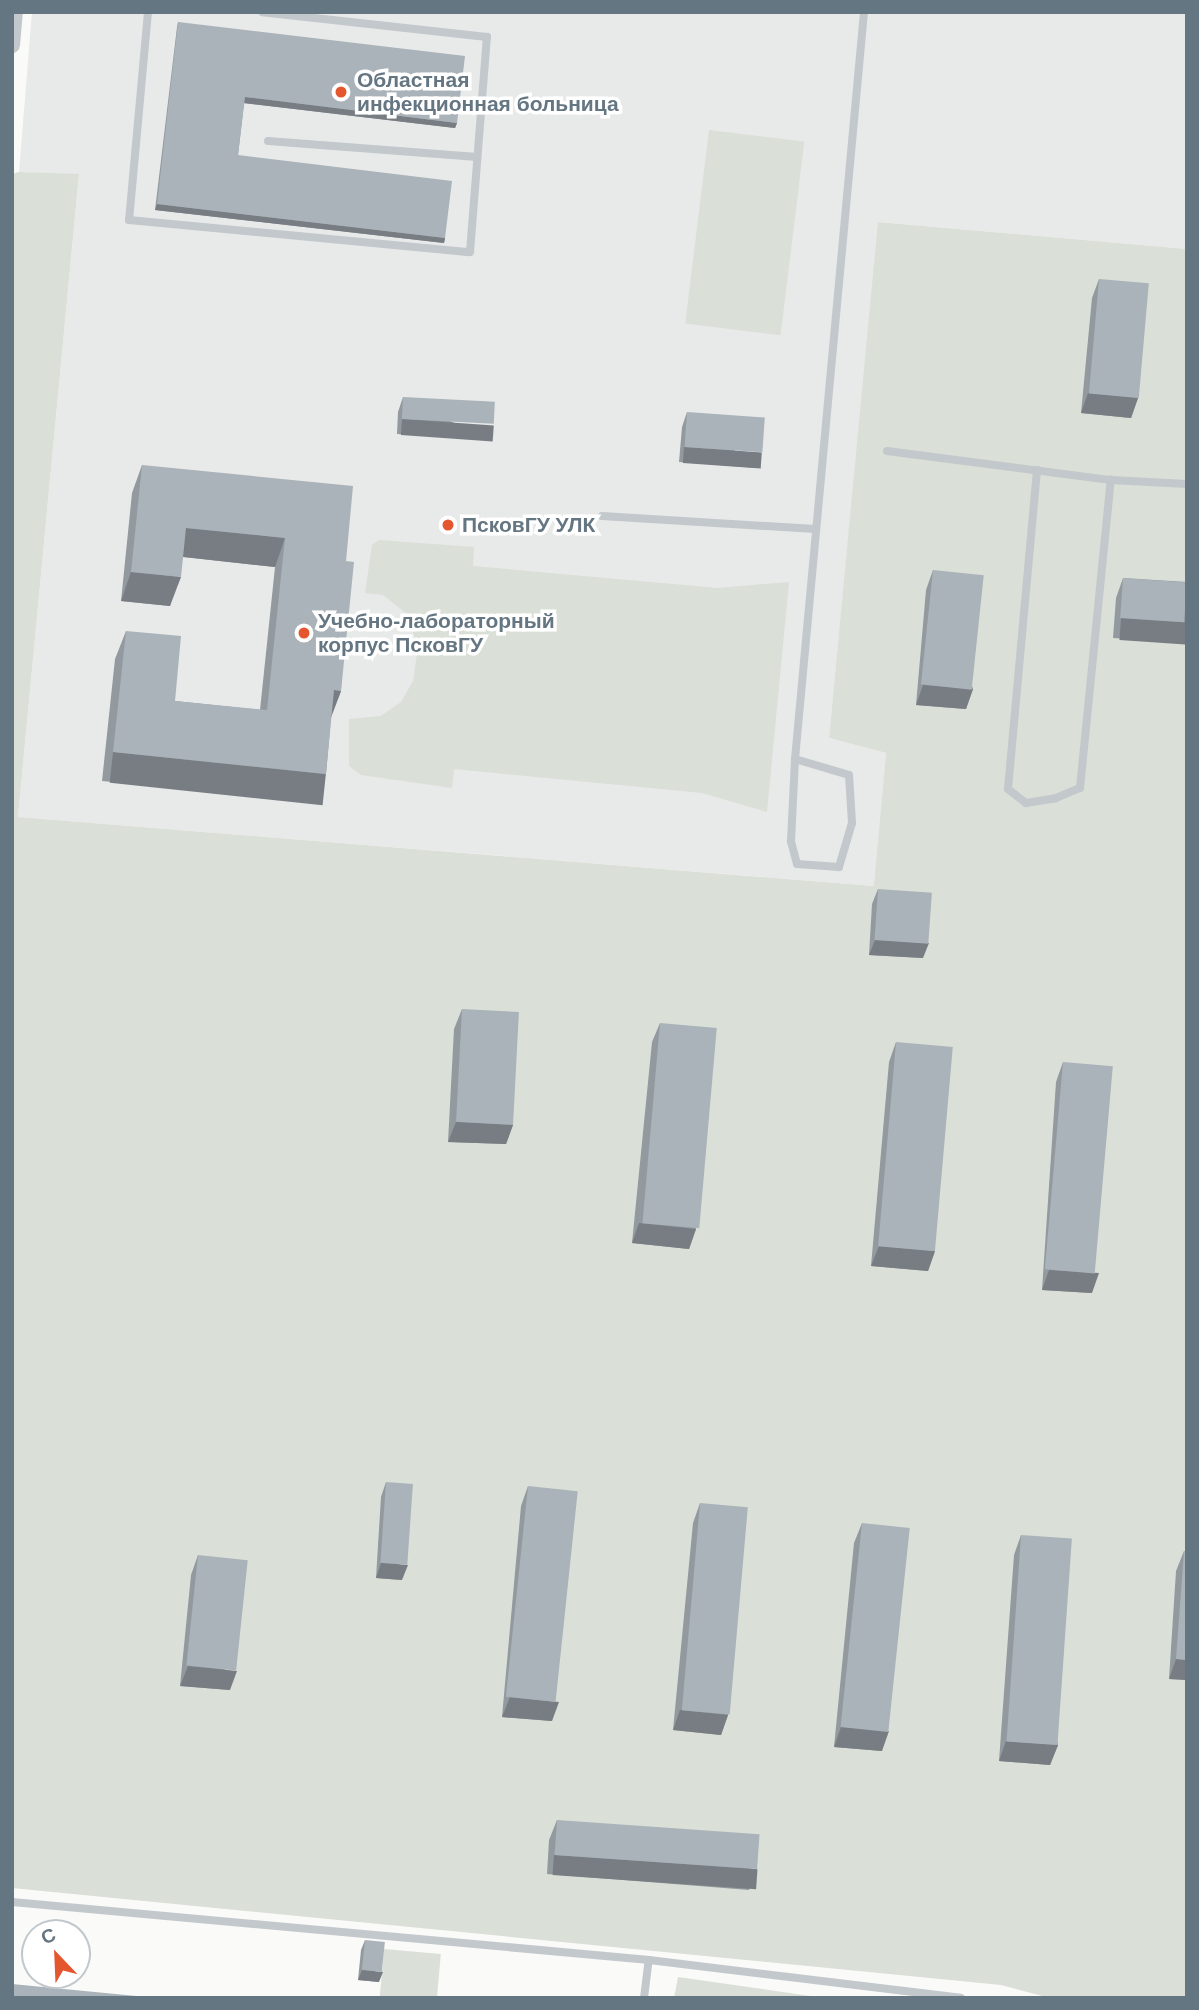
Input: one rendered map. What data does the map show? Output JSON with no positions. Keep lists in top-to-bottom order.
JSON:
{
  "places": ["Областная инфекционная больница", "ПсковГУ УЛК", "Учебно-лабораторный корпус ПсковГУ"],
  "north": "top left"
}
